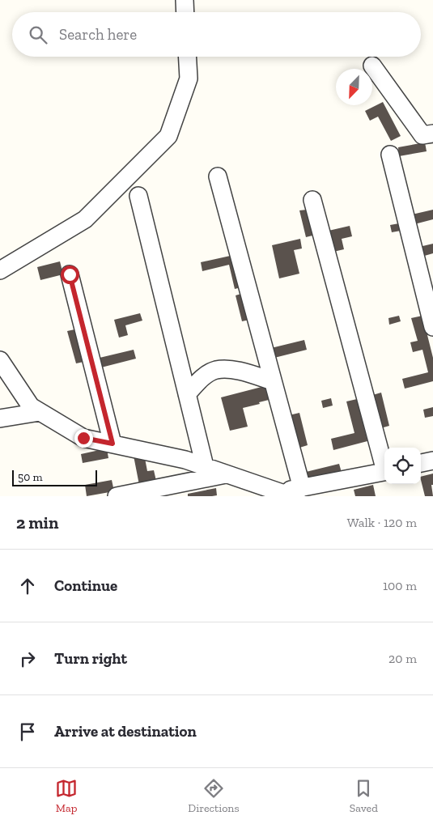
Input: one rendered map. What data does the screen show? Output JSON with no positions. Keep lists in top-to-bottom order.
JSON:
{
  "scale_bar": "50 m",
  "north": "bottom left",
  "page": {
    "search": "Search here",
    "scale": "50 m",
    "heading": ["2 min", "Walk · 120 m"],
    "list": [
      ["Continue", "100 m"],
      ["Turn right", "20 m"],
      "Arrive at destination"
    ],
    "nav": ["Map", "Directions", "Saved"]
  }
}
